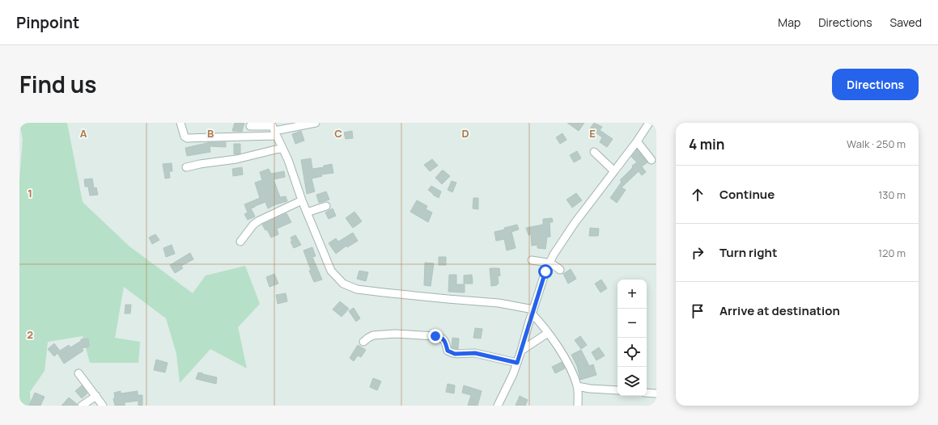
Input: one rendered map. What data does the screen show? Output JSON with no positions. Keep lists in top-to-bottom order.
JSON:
{
  "page": {
    "header": "Pinpoint",
    "nav": ["Map", "Directions", "Saved"],
    "title": "Find us",
    "buttons": "Directions",
    "heading": ["4 min", "Walk · 250 m"],
    "list": [
      ["Continue", "130 m"],
      ["Turn right", "120 m"],
      "Arrive at destination"
    ],
    "map_buttons": ["+", "−"]
  },
  "grid": {
    "columns": [
      "A",
      "B",
      "C",
      "D",
      "E"
    ],
    "rows": ["1", "2"]
  }
}
